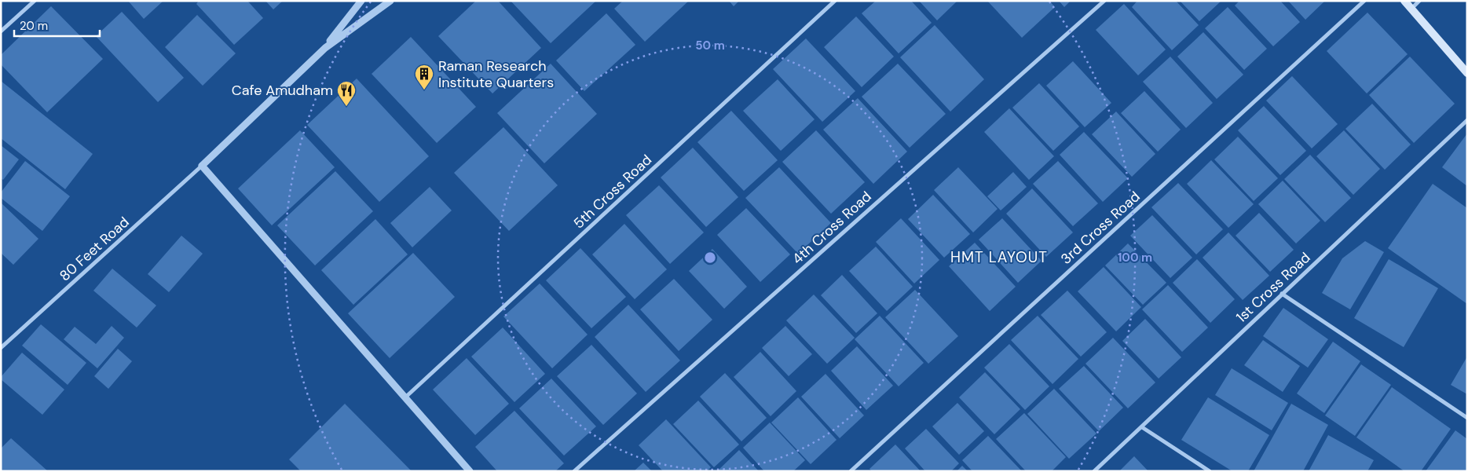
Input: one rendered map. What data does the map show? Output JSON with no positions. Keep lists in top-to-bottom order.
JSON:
{
  "streets": {
    "street": [
      "5th Cross Road",
      "4th Cross Road",
      "3rd Cross Road",
      "80 Feet Road",
      "1st Cross Road"
    ]
  },
  "districts": ["HMT LAYOUT"],
  "places": {
    "building": ["Raman Research Institute Quarters"],
    "restaurant": ["Cafe Amudham"]
  },
  "scale_bar": "20 m",
  "rings": ["50 m", "100 m"]
}
